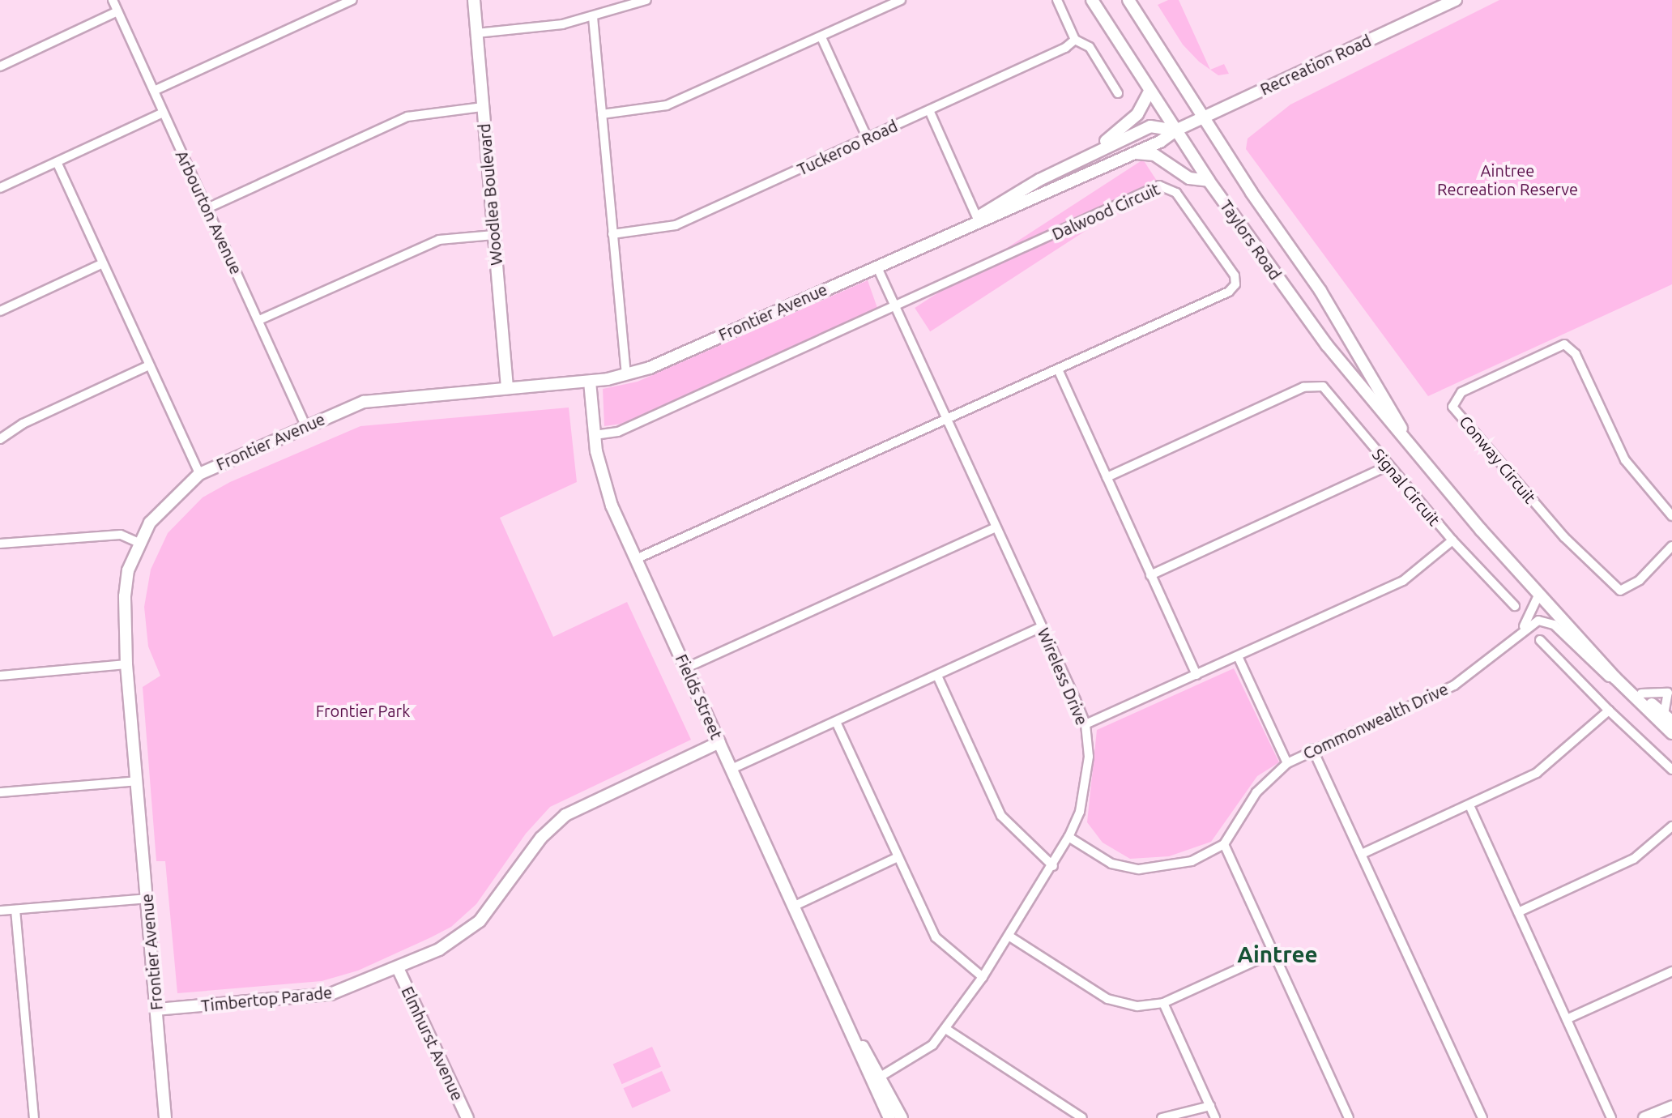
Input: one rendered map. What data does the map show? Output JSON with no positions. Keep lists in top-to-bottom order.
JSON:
{
  "streets": {
    "street": [
      "Recreation Road",
      "Tuckeroo Road",
      "Woodlea Boulevard",
      "Dalwood Circuit",
      "Arbourton Avenue",
      "Taylors Road",
      "Frontier Avenue",
      "Conway Circuit",
      "Signal Circuit",
      "Wireless Drive",
      "Fields Street",
      "Commonwealth Drive",
      "Timbertop Parade",
      "Elmhurst Avenue"
    ]
  },
  "crossings": [
    ["Recreation Road", "Taylors Road"],
    ["Recreation Road", "Frontier Avenue"],
    ["Woodlea Boulevard", "Frontier Avenue"],
    ["Dalwood Circuit", "Wireless Drive"],
    ["Arbourton Avenue", "Frontier Avenue"],
    ["Taylors Road", "Frontier Avenue"],
    ["Taylors Road", "Commonwealth Drive"],
    ["Frontier Avenue", "Wireless Drive"],
    ["Frontier Avenue", "Fields Street"],
    ["Frontier Avenue", "Timbertop Parade"],
    ["Signal Circuit", "Wireless Drive"],
    ["Wireless Drive", "Fields Street"],
    ["Fields Street", "Timbertop Parade"],
    ["Timbertop Parade", "Elmhurst Avenue"]
  ],
  "districts": ["Aintree"],
  "parks": ["Aintree Recreation Reserve", "Frontier Park"]
}
